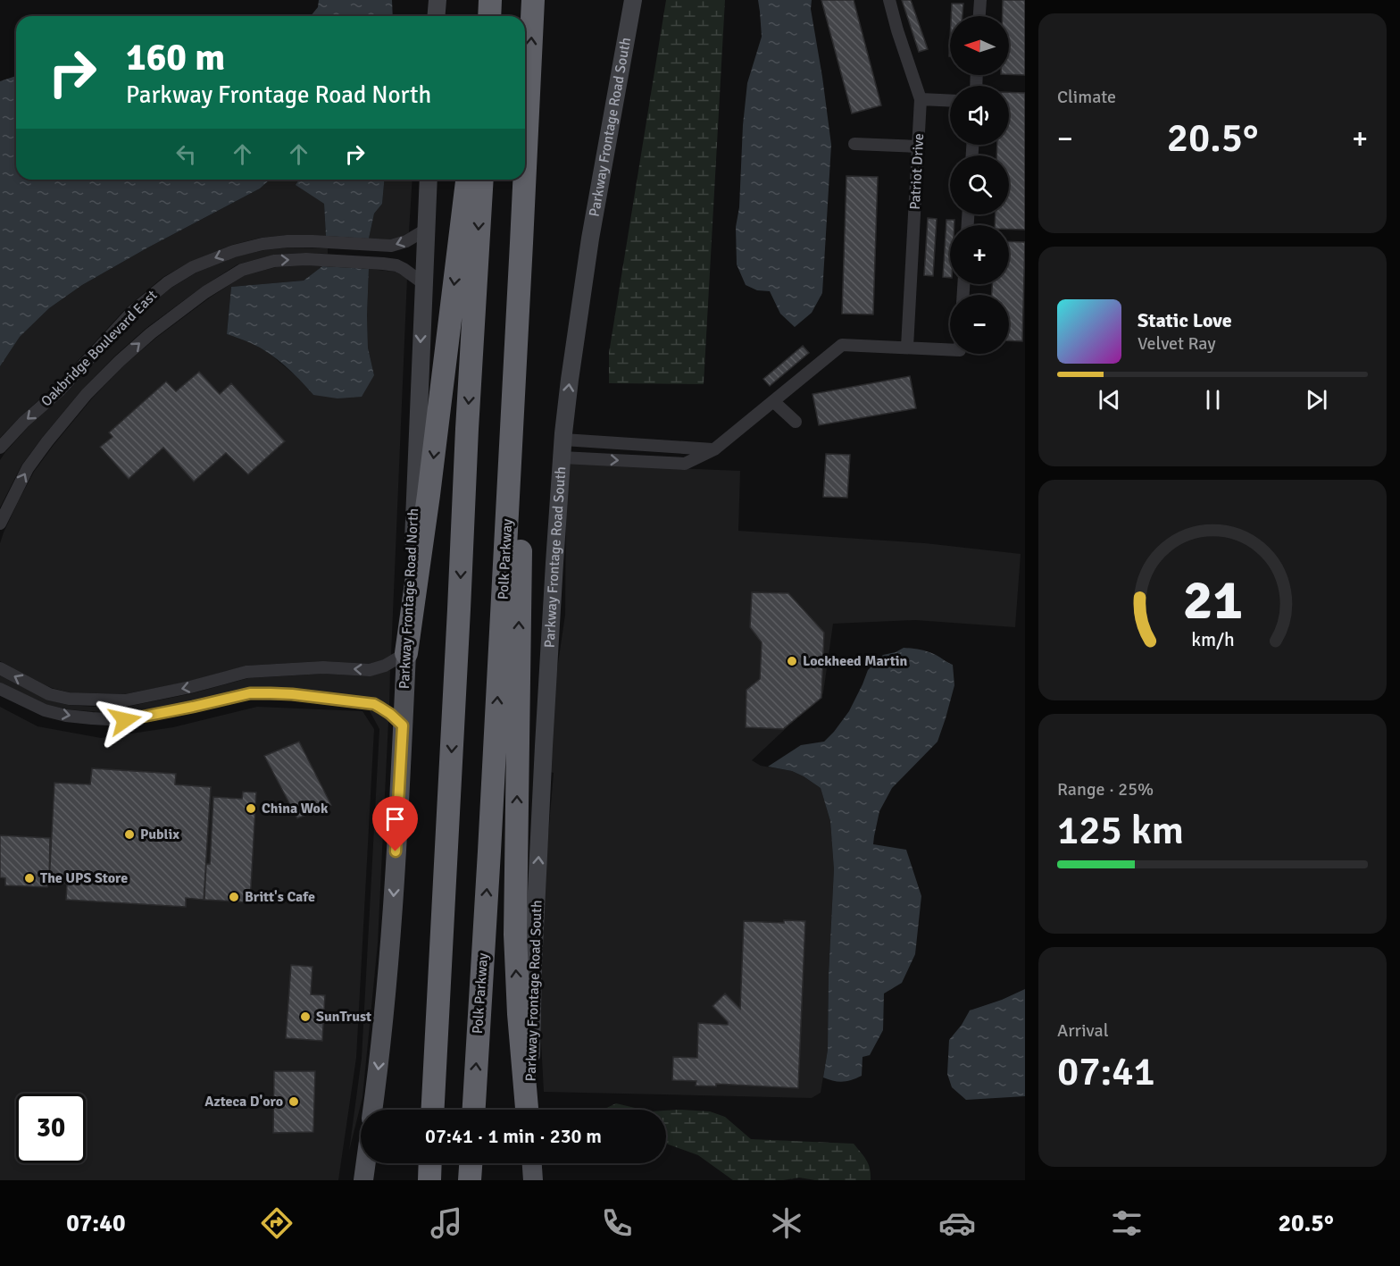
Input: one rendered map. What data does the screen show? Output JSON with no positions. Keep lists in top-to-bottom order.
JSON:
{
  "streets": {
    "highway": ["Polk Parkway"],
    "main road": ["Parkway Frontage Road South", "Parkway Frontage Road North"],
    "street": ["Patriot Drive", "Oakbridge Boulevard East"]
  },
  "crossings": [
    ["Oakbridge Boulevard East", "Parkway Frontage Road North"]
  ],
  "one_way": ["Parkway Frontage Road South", "Parkway Frontage Road North"],
  "places": [
    "Lockheed Martin",
    "China Wok",
    "Publix",
    "The UPS Store",
    "Britt's Cafe",
    "SunTrust",
    "Azteca D'oro"
  ],
  "north": "left",
  "page": {
    "tile": [
      "Climate",
      ["Range · 25%", "125 km"],
      ["Arrival", "07:41"]
    ],
    "map_buttons": ["+", "−"],
    "turn": ["160 m", "Parkway Frontage Road North"],
    "heat": ["−", "20.5°", "+"],
    "song": ["Static Love", "Velvet Ray"],
    "limit": "30",
    "trip": "07:41 · 1 min · 230 m",
    "tabs": ["07:40", "20.5°"],
    "gauge": ["21", "km/h"]
  }
}
